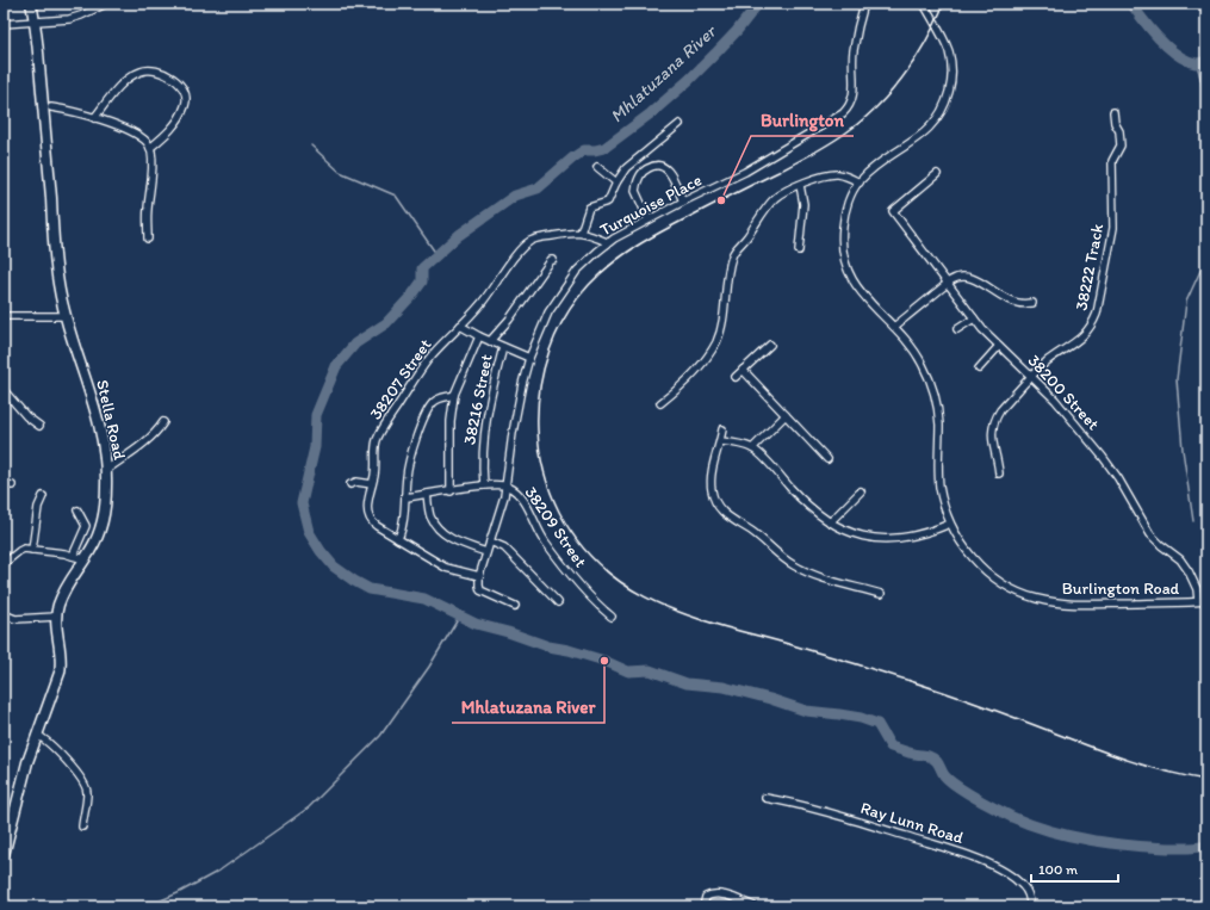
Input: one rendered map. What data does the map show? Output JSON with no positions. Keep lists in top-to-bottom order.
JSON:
{
  "streets": {
    "main road": ["Stella Road"],
    "street": [
      "Turquoise Place",
      "38222 Track",
      "38207 Street",
      "38200 Street",
      "38216 Street",
      "38209 Street",
      "Burlington Road",
      "Ray Lunn Road"
    ]
  },
  "crossings": [
    ["Turquoise Place", "38207 Street"],
    ["Turquoise Place", "38209 Street"],
    ["38222 Track", "38200 Street"],
    ["38200 Street", "Burlington Road"],
    ["38216 Street", "38209 Street"]
  ],
  "water": ["Mhlatuzana River"],
  "places": ["Burlington", "Mhlatuzana River"],
  "scale_bar": "100 m"
}
